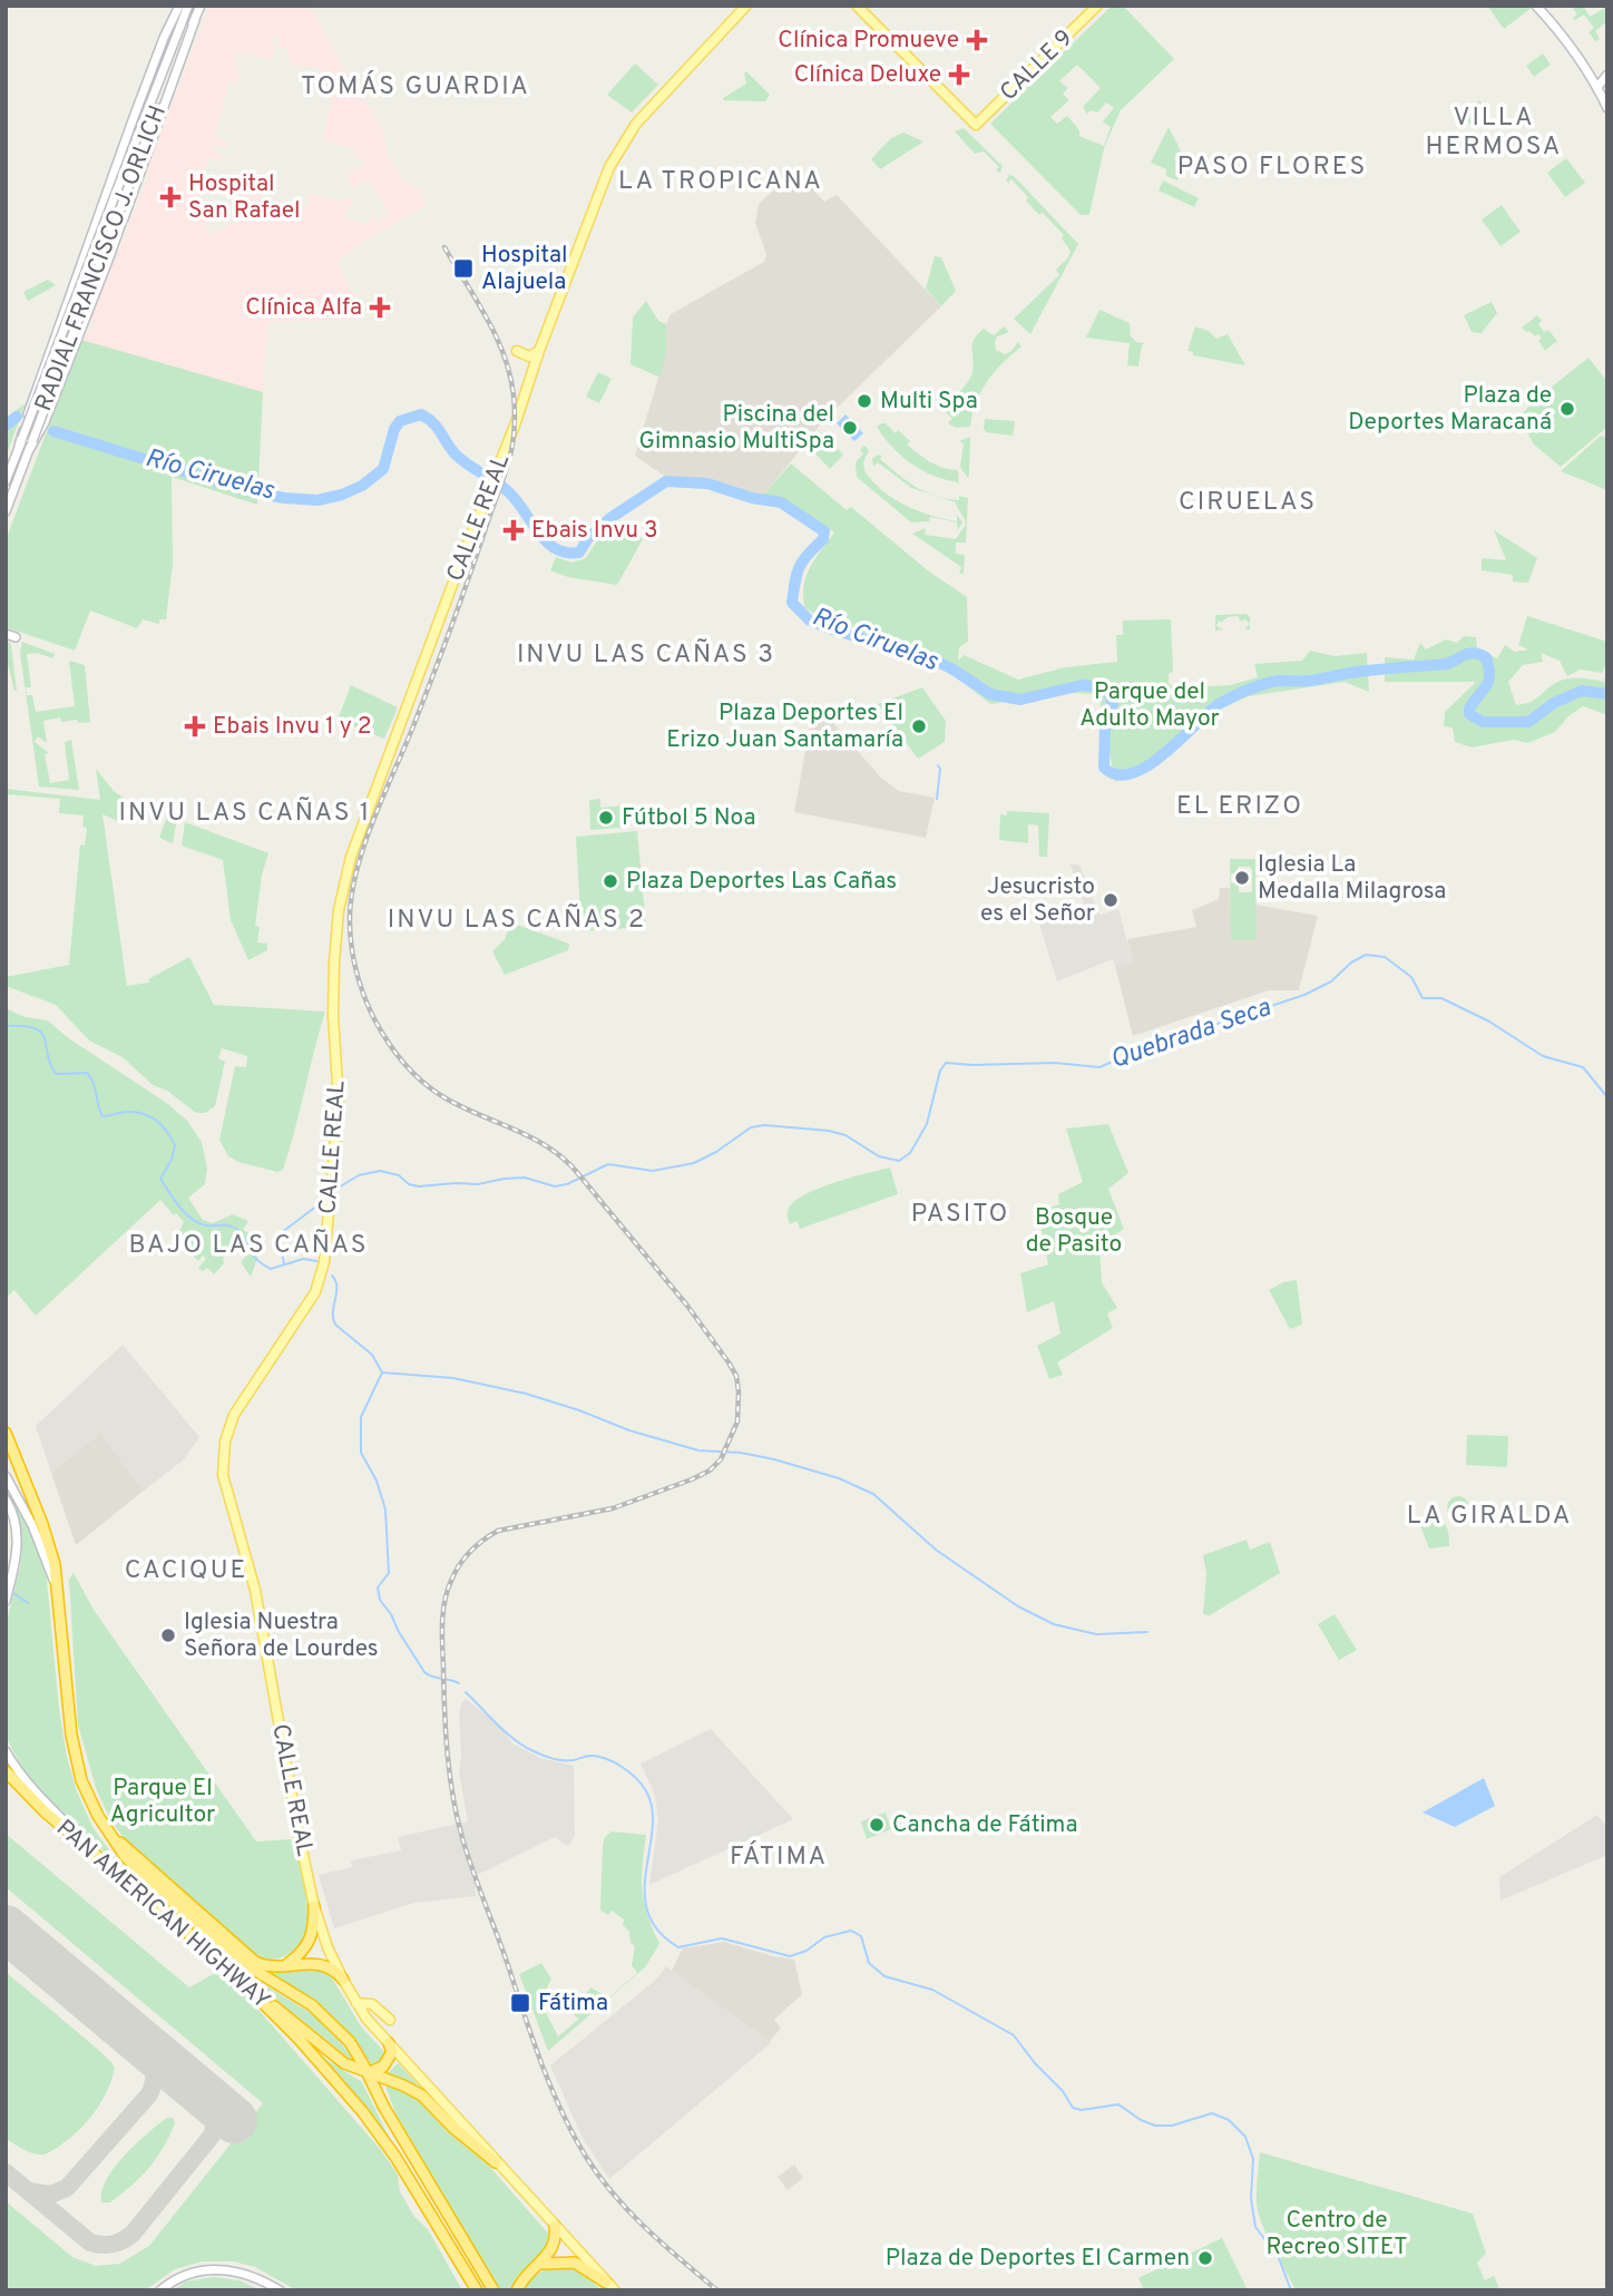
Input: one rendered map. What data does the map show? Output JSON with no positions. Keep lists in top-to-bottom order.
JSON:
{
  "streets": {
    "highway": ["PAN AMERICAN HIGHWAY"],
    "main road": ["CALLE 9", "RADIAL FRANCISCO J. ORLICH", "CALLE REAL"]
  },
  "districts": [
    "TOMÁS GUARDIA",
    "VILLA HERMOSA",
    "PASO FLORES",
    "LA TROPICANA",
    "CIRUELAS",
    "INVU LAS CAÑAS 3",
    "EL ERIZO",
    "INVU LAS CAÑAS 1",
    "INVU LAS CAÑAS 2",
    "PASITO",
    "BAJO LAS CAÑAS",
    "LA GIRALDA",
    "CACIQUE",
    "FÁTIMA"
  ],
  "water": ["Río Ciruelas", "Quebrada Seca"],
  "parks": [
    "Parque del Adulto Mayor",
    "Bosque de Pasito",
    "Parque El Agricultor",
    "Centro de Recreo SITET"
  ],
  "places": {
    "health": [
      "Clínica Promueve",
      "Clínica Deluxe",
      "Hospital San Rafael",
      "Clínica Alfa",
      "Ebais Invu 3",
      "Ebais Invu 1 y 2"
    ],
    "transit": ["Hospital Alajuela", "Fátima"],
    "other": [
      "Multi Spa",
      "Plaza de Deportes Maracaná",
      "Piscina del Gimnasio MultiSpa",
      "Plaza Deportes El Erizo Juan Santamaría",
      "Fútbol 5 Noa",
      "Iglesia La Medalla Milagrosa",
      "Plaza Deportes Las Cañas",
      "Jesucristo es el Señor",
      "Iglesia Nuestra Señora de Lourdes",
      "Cancha de Fátima",
      "Plaza de Deportes El Carmen"
    ]
  }
}
